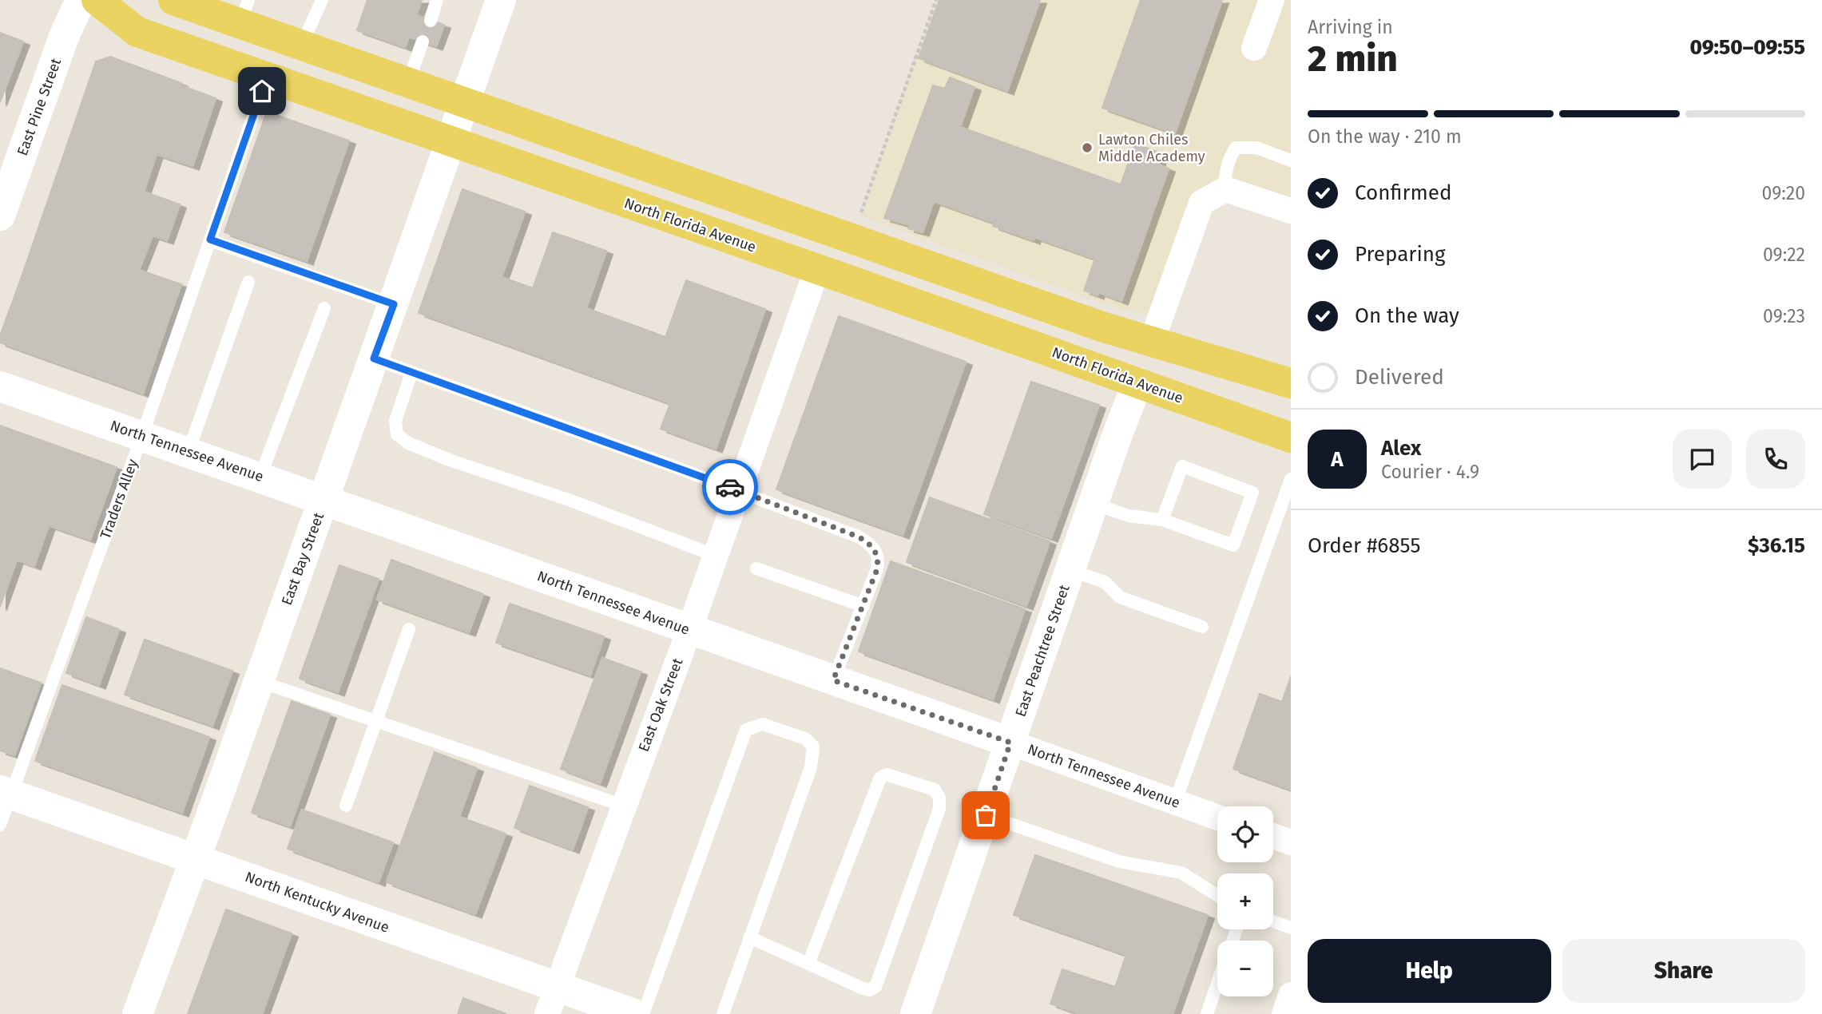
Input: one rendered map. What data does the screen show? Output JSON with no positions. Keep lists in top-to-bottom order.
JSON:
{
  "streets": {
    "main road": ["North Florida Avenue"],
    "street": [
      "East Pine Street",
      "North Tennessee Avenue",
      "East Bay Street",
      "East Peachtree Street",
      "East Oak Street",
      "North Kentucky Avenue"
    ],
    "lane": ["Traders Alley"]
  },
  "crossings": [
    ["North Florida Avenue", "Traders Alley"],
    ["North Florida Avenue", "East Bay Street"],
    ["North Florida Avenue", "East Peachtree Street"],
    ["North Florida Avenue", "East Oak Street"],
    ["North Tennessee Avenue", "Traders Alley"],
    ["North Tennessee Avenue", "East Bay Street"],
    ["North Tennessee Avenue", "East Peachtree Street"],
    ["North Tennessee Avenue", "East Oak Street"],
    ["Traders Alley", "North Kentucky Avenue"],
    ["East Bay Street", "North Kentucky Avenue"],
    ["East Oak Street", "North Kentucky Avenue"]
  ],
  "places": ["Lawton Chiles Middle Academy"],
  "page": {
    "heading": ["2 min", "Arriving in", "09:50–09:55"],
    "panel": [
      "Alex",
      "Courier · 4.9",
      "Order #6855",
      "$36.15"
    ],
    "bar": "On the way · 210 m",
    "list": [
      ["Confirmed", "09:20"],
      ["Preparing", "09:22"],
      ["On the way", "09:23"],
      "Delivered"
    ],
    "round": "A",
    "map_buttons": ["+", "−"],
    "buttons": ["Help", "Share"]
  }
}
